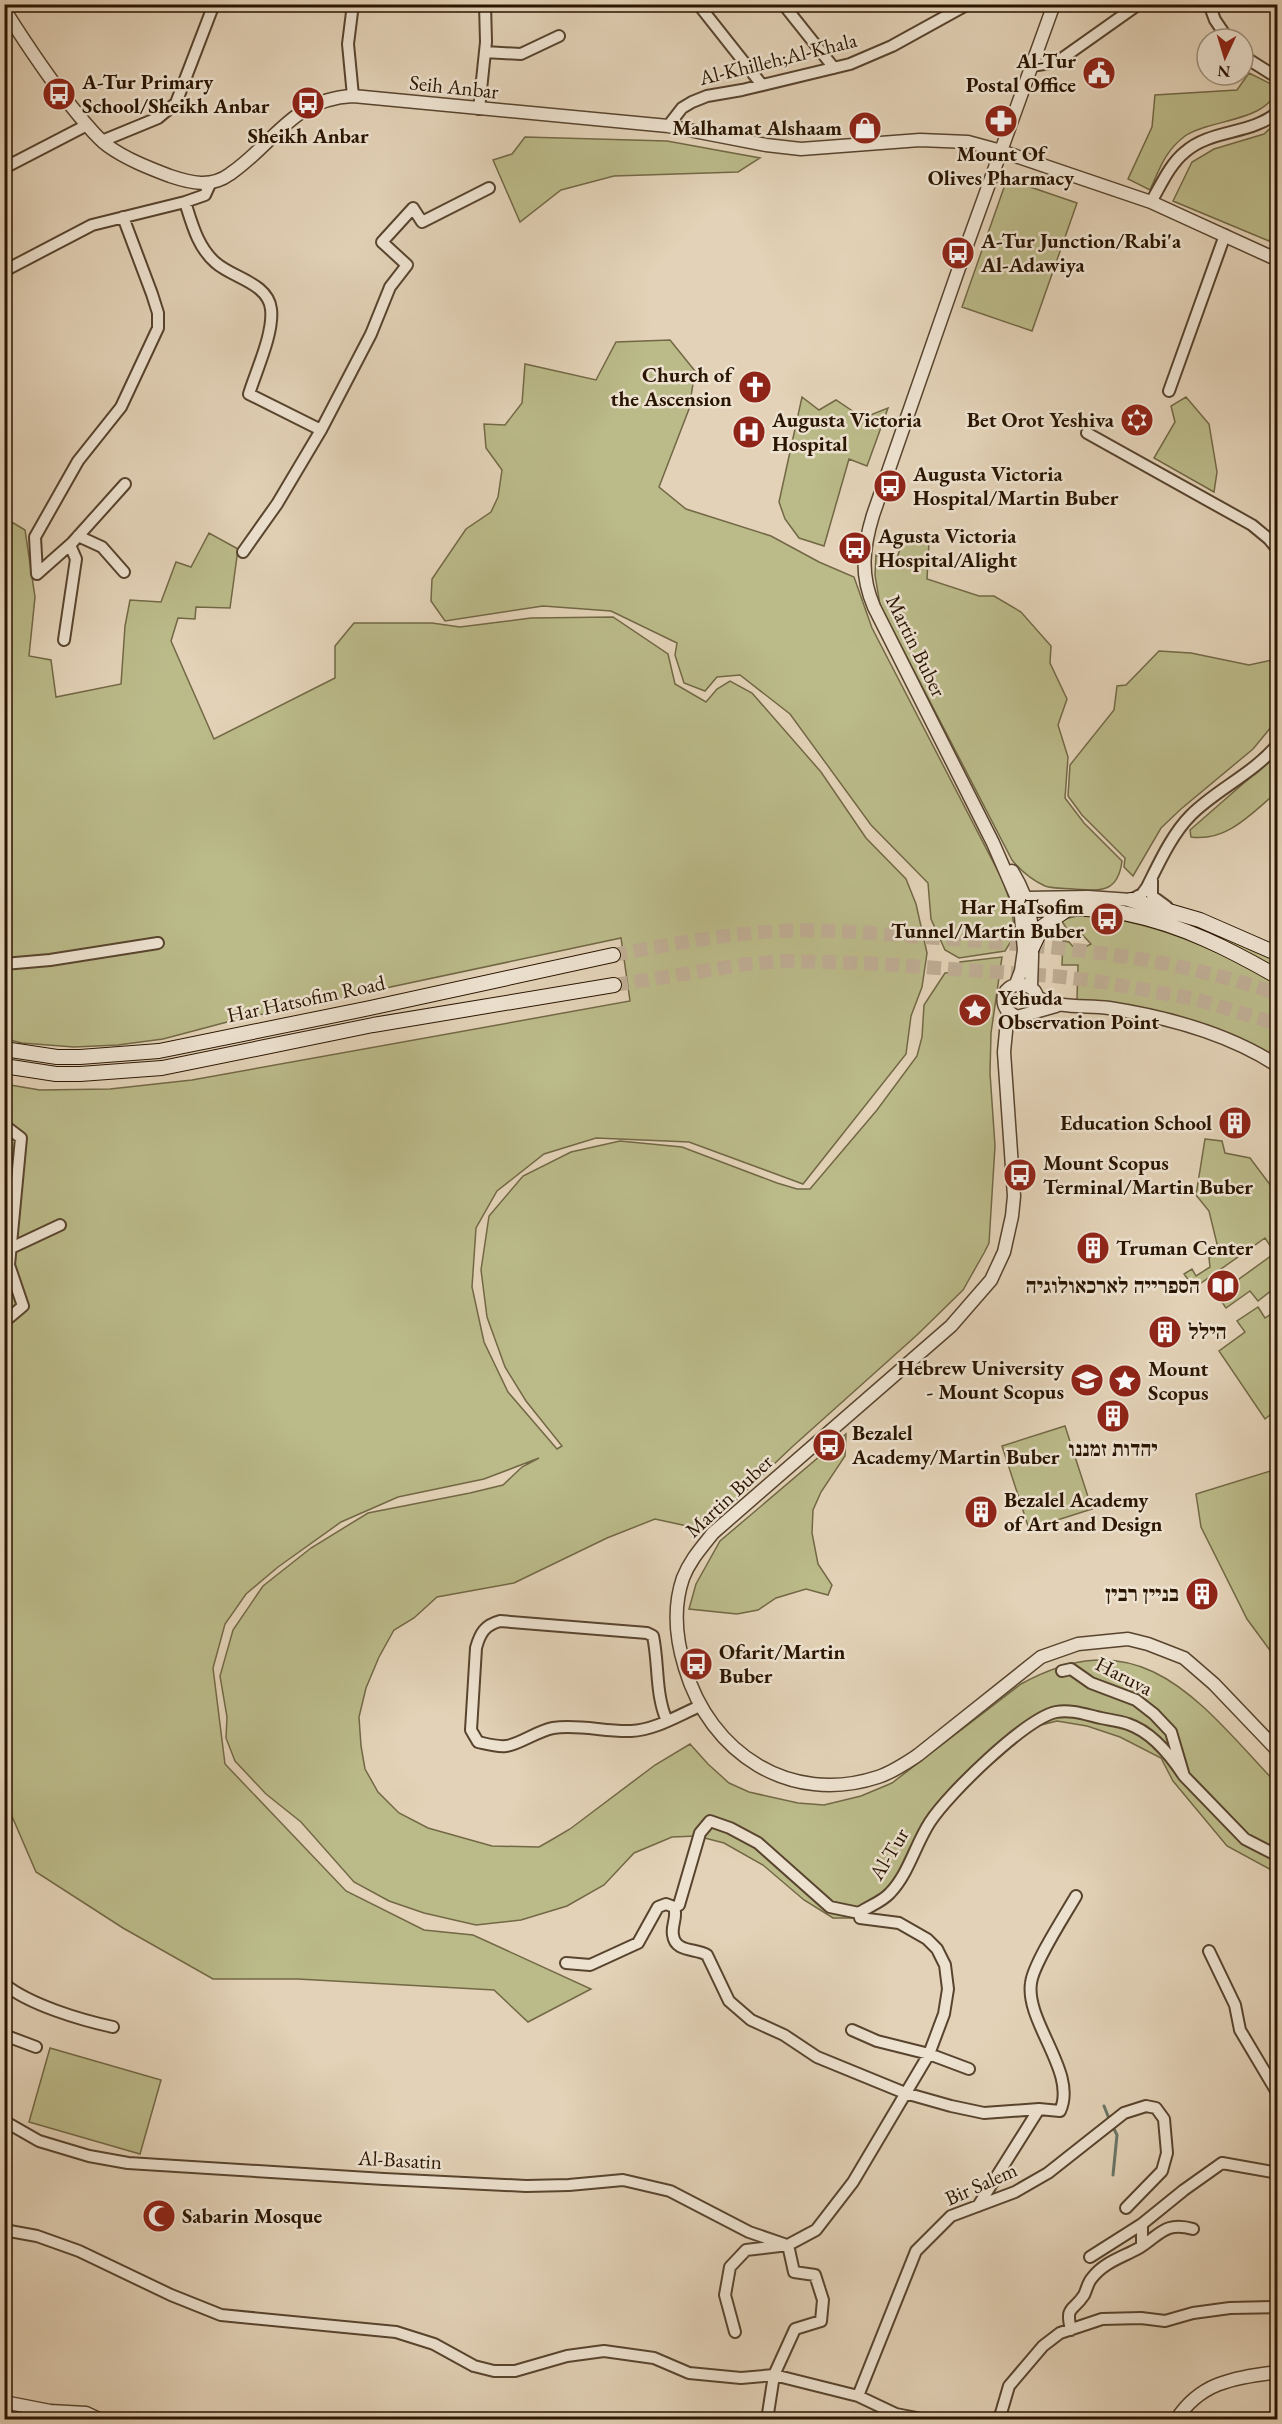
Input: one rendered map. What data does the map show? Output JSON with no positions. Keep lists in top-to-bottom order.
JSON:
{
  "streets": {
    "main road": ["Har Hatsofim Road"],
    "street": [
      "Al-Khilleh;Al-Khala",
      "Seih Anbar",
      "Martin Buber",
      "Haruva",
      "Al-Tur",
      "Al-Basatin",
      "Bir Salem"
    ]
  },
  "crossings": [
    ["Al-Khilleh;Al-Khala", "Seih Anbar"],
    ["Seih Anbar", "Martin Buber"],
    ["Haruva", "Al-Tur"]
  ],
  "places": {
    "public building": ["Al-Tur Postal Office"],
    "bus stop": [
      "A-Tur Primary School/Sheikh Anbar",
      "Sheikh Anbar",
      "A-Tur Junction/Rabi'a Al-Adawiya",
      "Augusta Victoria Hospital/Martin Buber",
      "Agusta Victoria Hospital/Alight",
      "Har HaTsofim Tunnel/Martin Buber",
      "Mount Scopus Terminal/Martin Buber",
      "Bezalel Academy/Martin Buber",
      "Ofarit/Martin Buber"
    ],
    "pharmacy": ["Mount Of Olives Pharmacy"],
    "shop": ["Malhamat Alshaam"],
    "church": ["Church of the Ascension"],
    "synagogue": ["Bet Orot Yeshiva"],
    "hospital": ["Augusta Victoria Hospital"],
    "place": ["Yehuda Observation Point", "Mount Scopus"],
    "building": [
      "Education School",
      "Truman Center",
      "הילל",
      "יהדות זמננו",
      "Bezalel Academy of Art and Design",
      "בניין רבין"
    ],
    "library": ["הספרייה לארכאולוגיה"],
    "school or university": ["Hebrew University - Mount Scopus"],
    "mosque": ["Sabarin Mosque"]
  },
  "north": "bottom"
}
